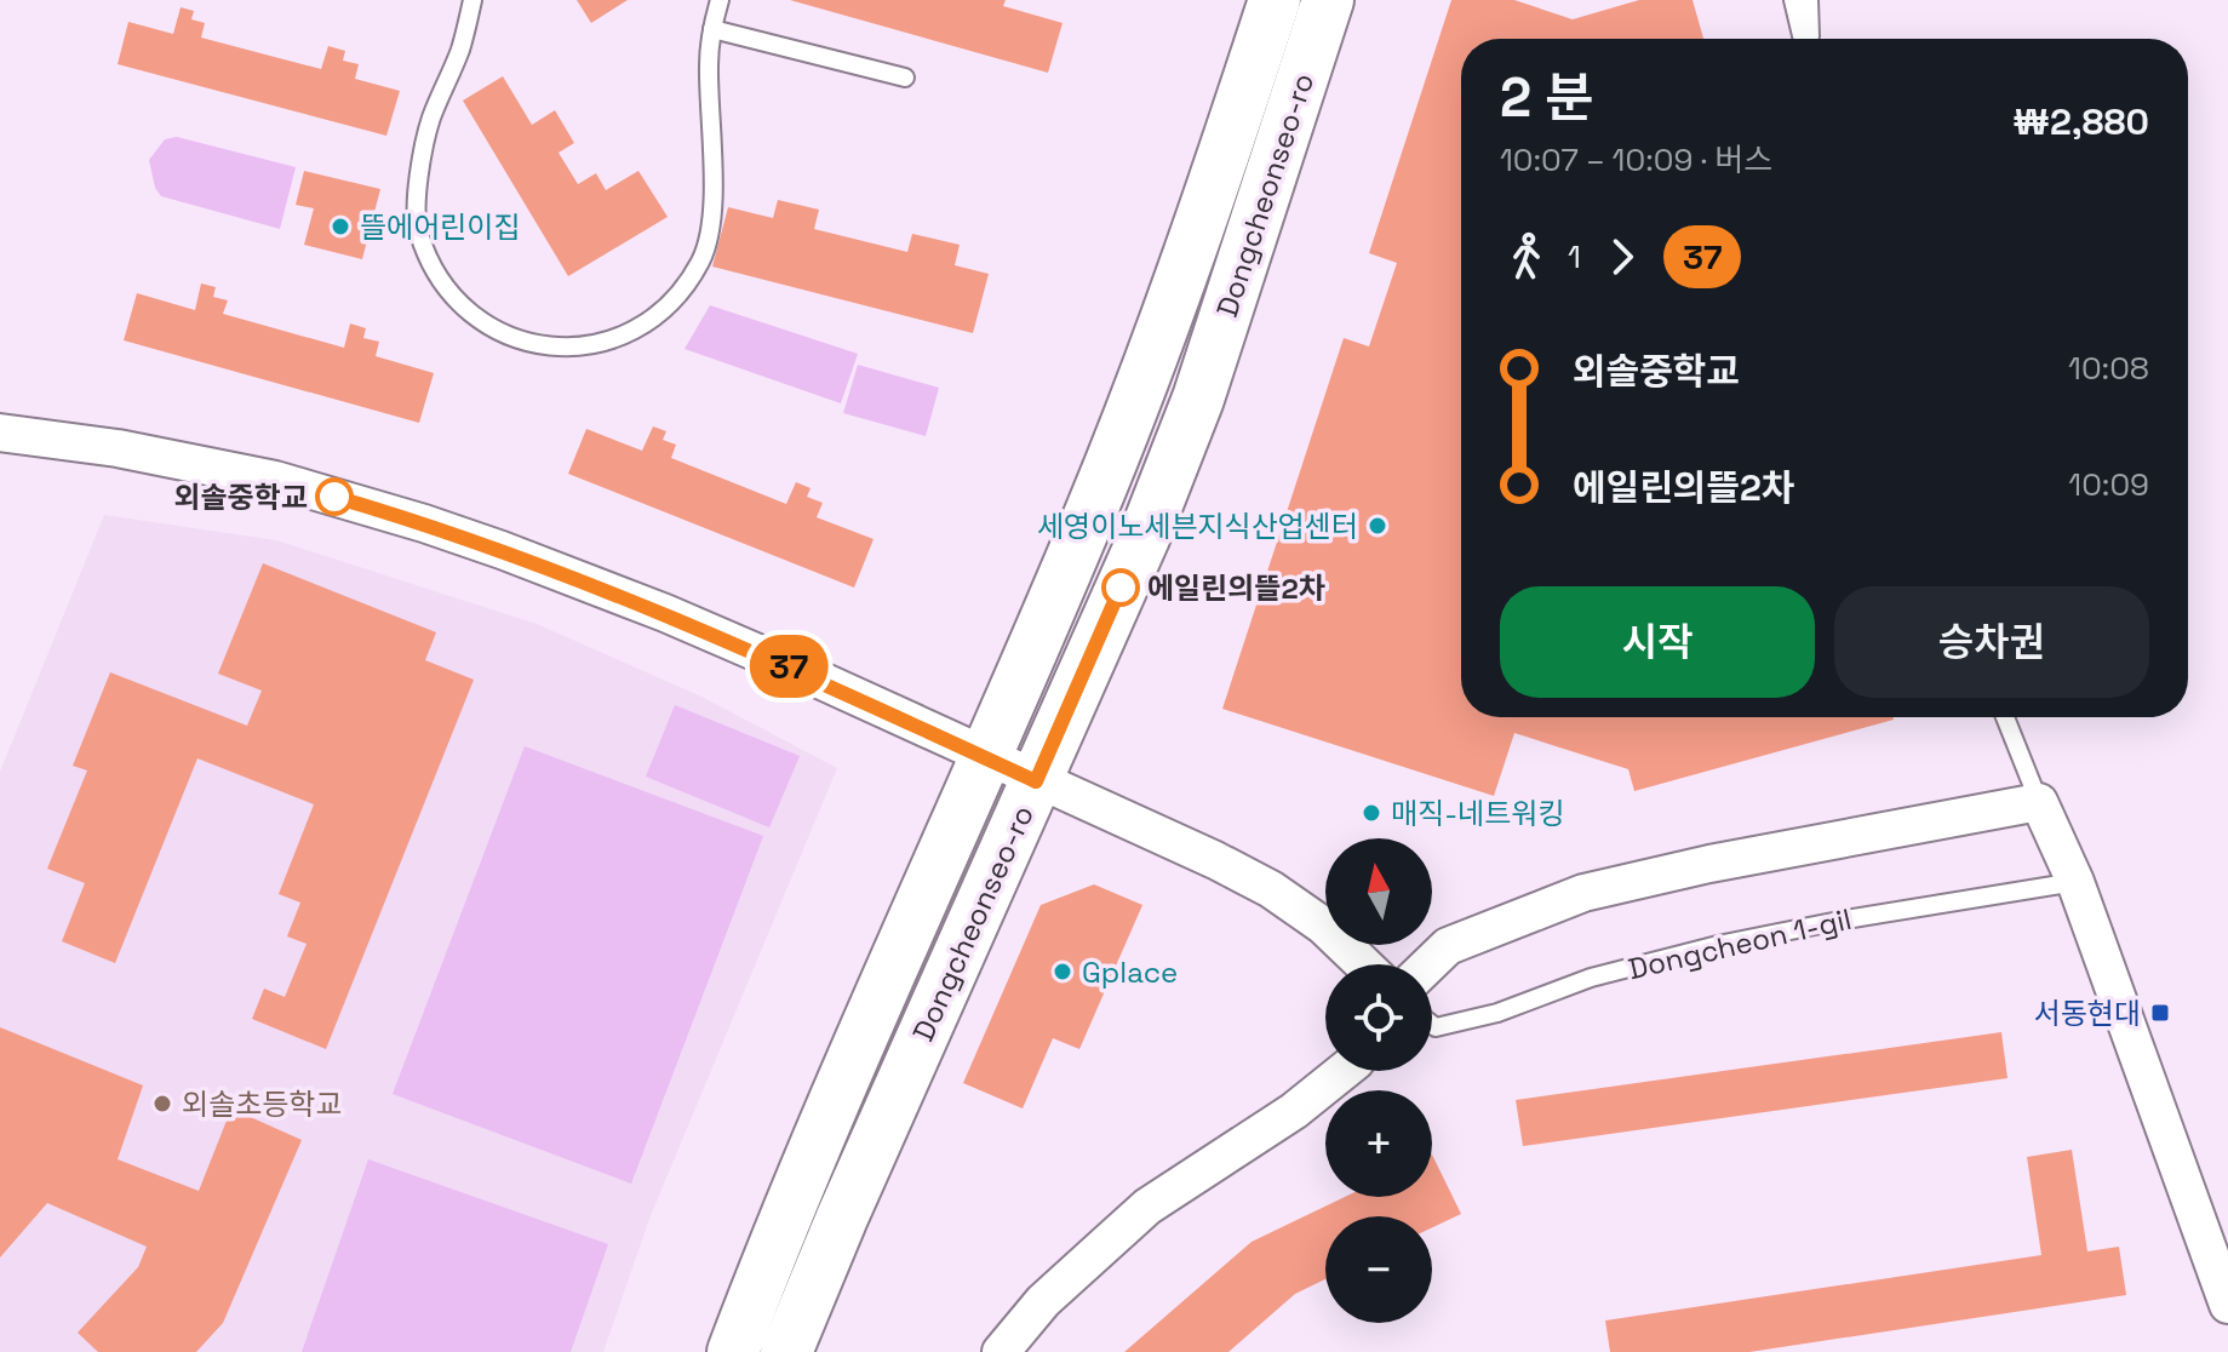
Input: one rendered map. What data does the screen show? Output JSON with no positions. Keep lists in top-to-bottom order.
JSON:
{
  "streets": {
    "main road": ["Dongcheonseo-ro"],
    "lane": ["Dongcheon 1-gil"]
  },
  "places": {
    "other": [
      "뜰에어린이집",
      "외솔중학교",
      "세영이노세븐지식산업센터",
      "에일린의뜰2차",
      "매직-네트워킹",
      "Gplace",
      "외솔초등학교"
    ],
    "transit": ["서동현대"]
  },
  "lines": ["bus line 37"],
  "north": "top",
  "page": {
    "on_map": "37",
    "heading": ["2 분", "10:07 – 10:09 · 버스", "₩2,880"],
    "legs": ["1", "37"],
    "list": [
      {
        "name": "외솔중학교",
        "value": "10:08"
      },
      {
        "name": "에일린의뜰2차",
        "value": "10:09"
      }
    ],
    "buttons": ["시작", "승차권"],
    "map_buttons": ["+", "−"]
  }
}
